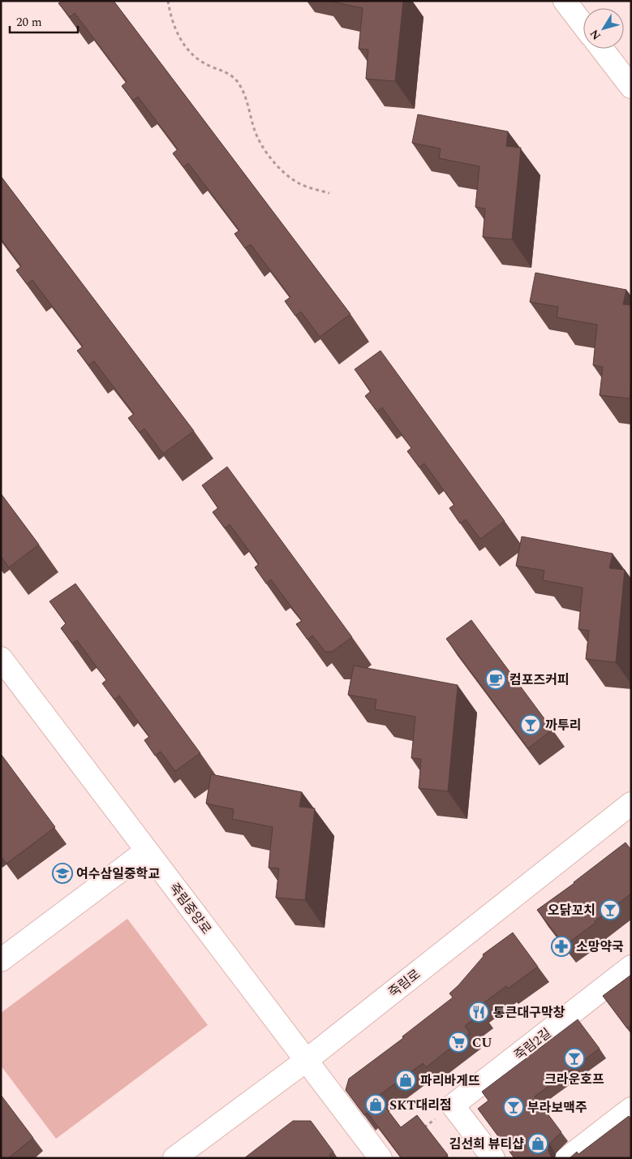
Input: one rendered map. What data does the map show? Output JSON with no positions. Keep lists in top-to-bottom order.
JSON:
{
  "streets": {
    "street": ["죽림중앙로", "죽림로", "죽림2길"]
  },
  "crossings": [
    ["죽림중앙로", "죽림로"]
  ],
  "places": {
    "cafe": ["컴포즈커피"],
    "bar": [
      "까투리",
      "오닭꼬치",
      "크라운호프",
      "부라보맥주"
    ],
    "school or university": ["여수삼일중학교"],
    "pharmacy": ["소망약국"],
    "restaurant": ["통큰대구막창"],
    "supermarket": ["CU"],
    "shop": ["파리바게뜨", "SKT대리점", "김선희 뷰티샵"]
  },
  "scale_bar": "20 m",
  "north": "bottom left"
}
